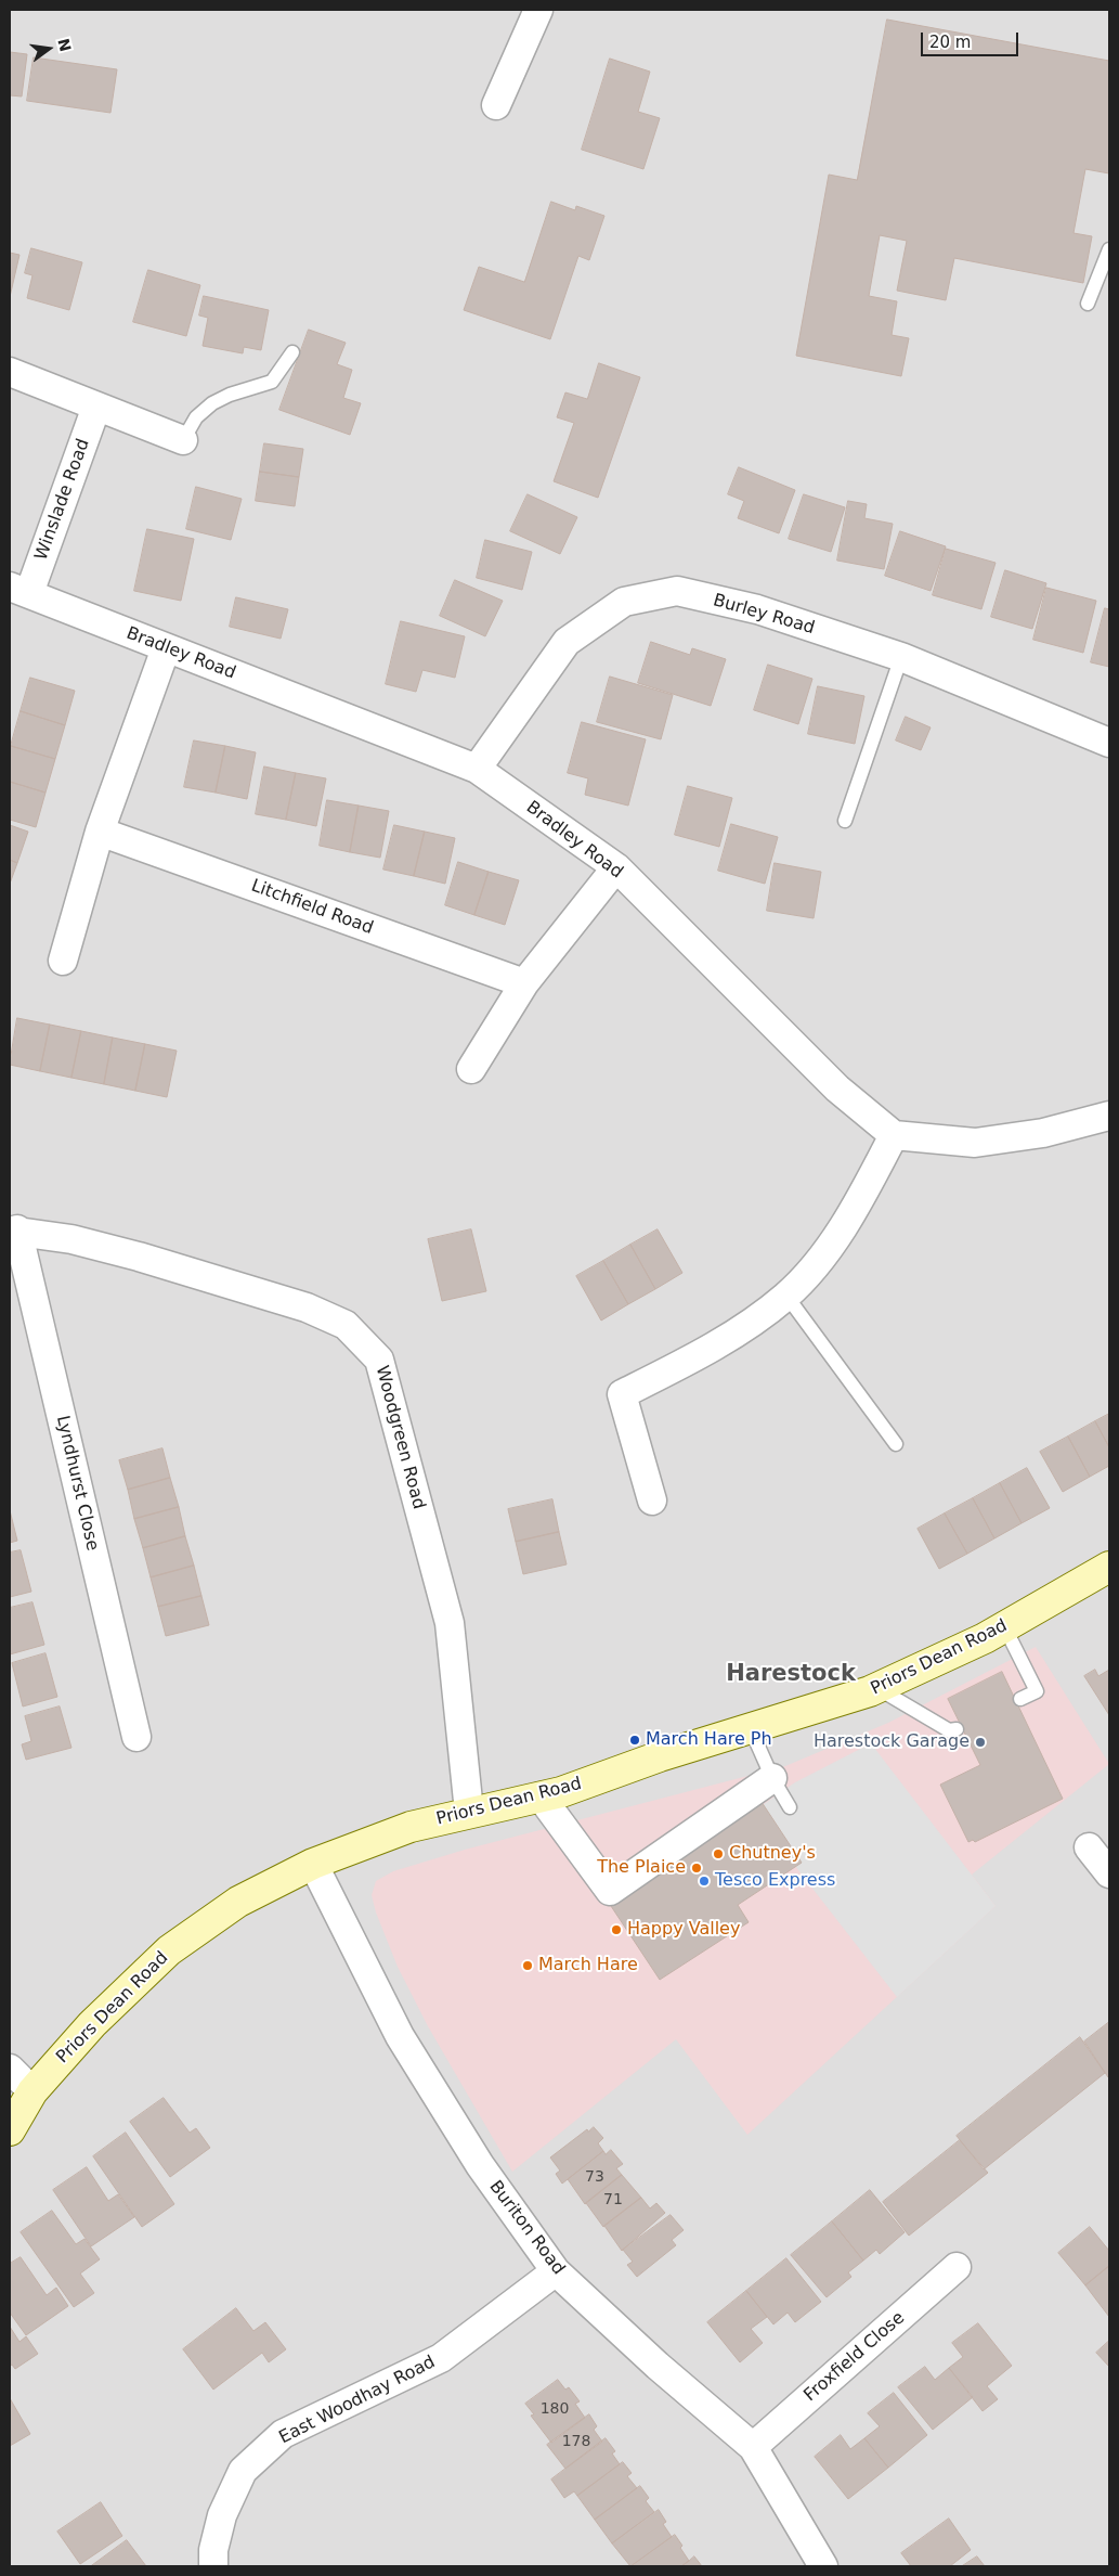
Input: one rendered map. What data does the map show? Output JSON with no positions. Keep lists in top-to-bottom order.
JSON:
{
  "streets": {
    "street": [
      "Winslade Road",
      "Burley Road",
      "Bradley Road",
      "Litchfield Road",
      "Woodgreen Road",
      "Lyndhurst Close",
      "Priors Dean Road",
      "Buriton Road",
      "Froxfield Close",
      "East Woodhay Road"
    ]
  },
  "crossings": [
    ["Winslade Road", "Bradley Road"],
    ["Burley Road", "Bradley Road"],
    ["Woodgreen Road", "Lyndhurst Close"],
    ["Woodgreen Road", "Priors Dean Road"],
    ["Priors Dean Road", "Buriton Road"],
    ["Buriton Road", "Froxfield Close"],
    ["Buriton Road", "East Woodhay Road"]
  ],
  "districts": ["Harestock"],
  "places": [
    "March Hare Ph",
    "Harestock Garage",
    "Chutney's",
    "The Plaice",
    "Tesco Express",
    "Happy Valley",
    "March Hare"
  ],
  "house_numbers": [
    "73",
    "71",
    "180",
    "178"
  ],
  "scale_bar": "20 m",
  "north": "right"
}
